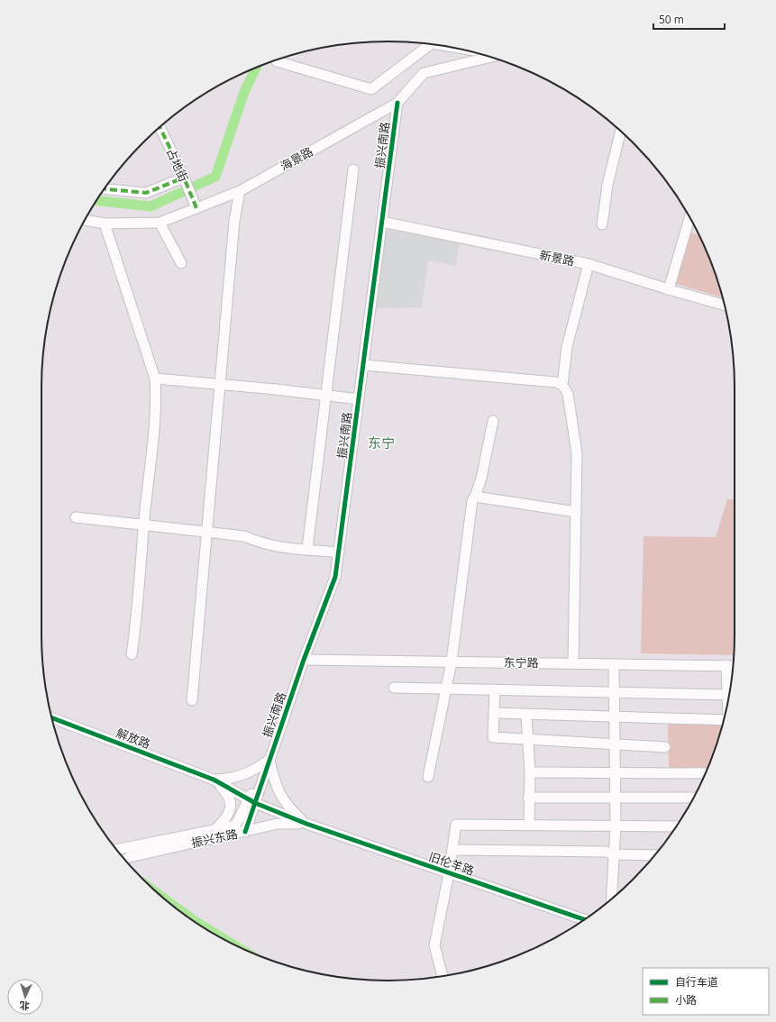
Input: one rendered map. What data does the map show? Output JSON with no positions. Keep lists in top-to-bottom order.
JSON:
{
  "streets": {
    "street": [
      "振兴南路",
      "海景路",
      "占地街",
      "新景路",
      "东宁路",
      "解放路",
      "振兴东路",
      "旧伦羊路"
    ]
  },
  "crossings": [
    ["振兴南路", "海景路"],
    ["振兴南路", "新景路"],
    ["振兴南路", "东宁路"],
    ["振兴南路", "解放路"],
    ["振兴南路", "振兴东路"],
    ["振兴南路", "旧伦羊路"],
    ["海景路", "占地街"],
    ["解放路", "振兴东路"],
    ["解放路", "旧伦羊路"],
    ["振兴东路", "旧伦羊路"]
  ],
  "districts": ["东宁"],
  "legend": ["自行车道", "小路"],
  "scale_bar": "50 m",
  "north": "bottom"
}
